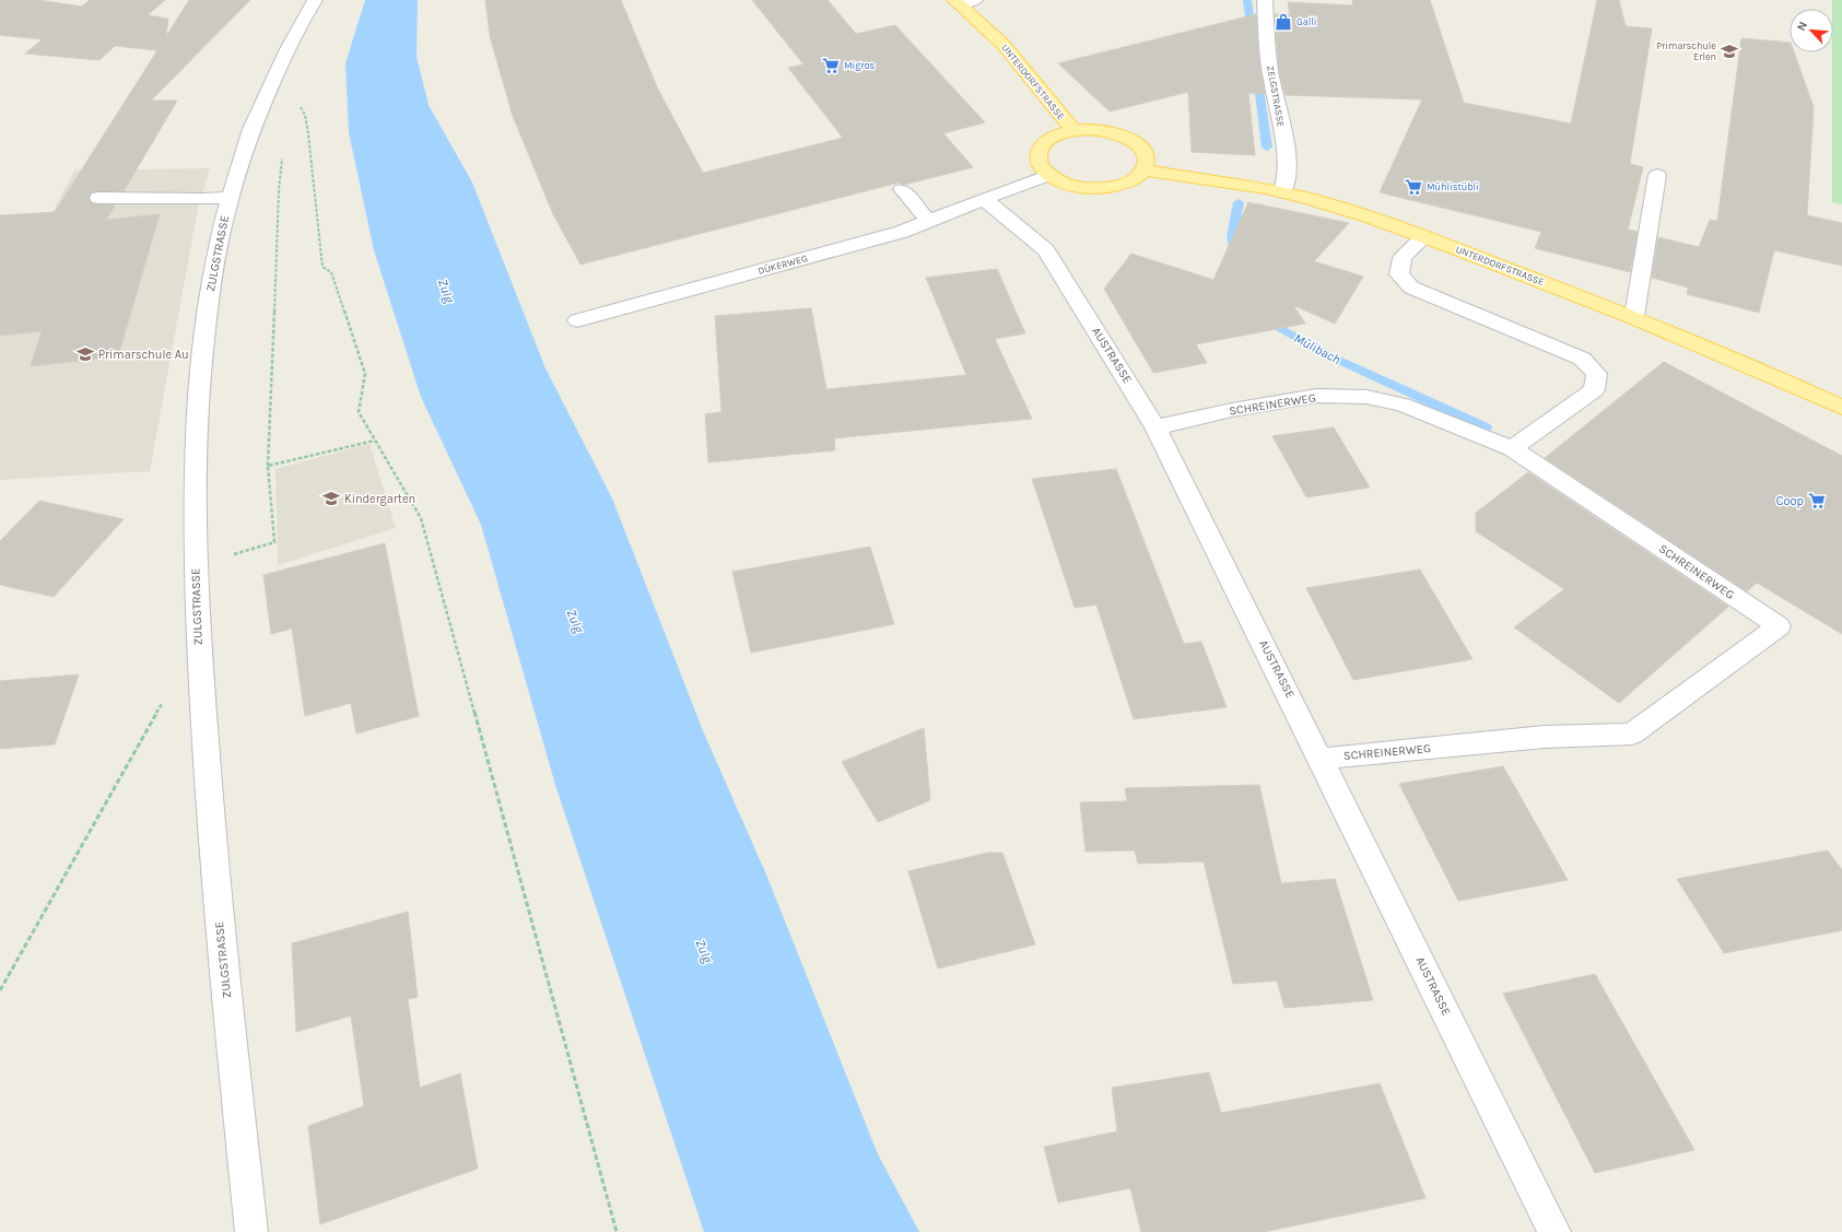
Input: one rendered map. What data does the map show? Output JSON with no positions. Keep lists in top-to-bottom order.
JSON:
{
  "streets": {
    "main road": ["UNTERDORFSTRASSE"],
    "street": [
      "ZELGSTRASSE",
      "ZULGSTRASSE",
      "DÜKERWEG",
      "AUSTRASSE",
      "SCHREINERWEG"
    ]
  },
  "crossings": [
    ["UNTERDORFSTRASSE", "ZELGSTRASSE"],
    ["DÜKERWEG", "AUSTRASSE"],
    ["AUSTRASSE", "SCHREINERWEG"]
  ],
  "water": ["Zulg", "Mülibach"],
  "places": {
    "shop": ["Galli"],
    "school or university": ["Primarschule Erlen", "Primarschule Au", "Kindergarten"],
    "supermarket": ["Migros", "Mühlistübli", "Coop"]
  },
  "north": "top left"
}
